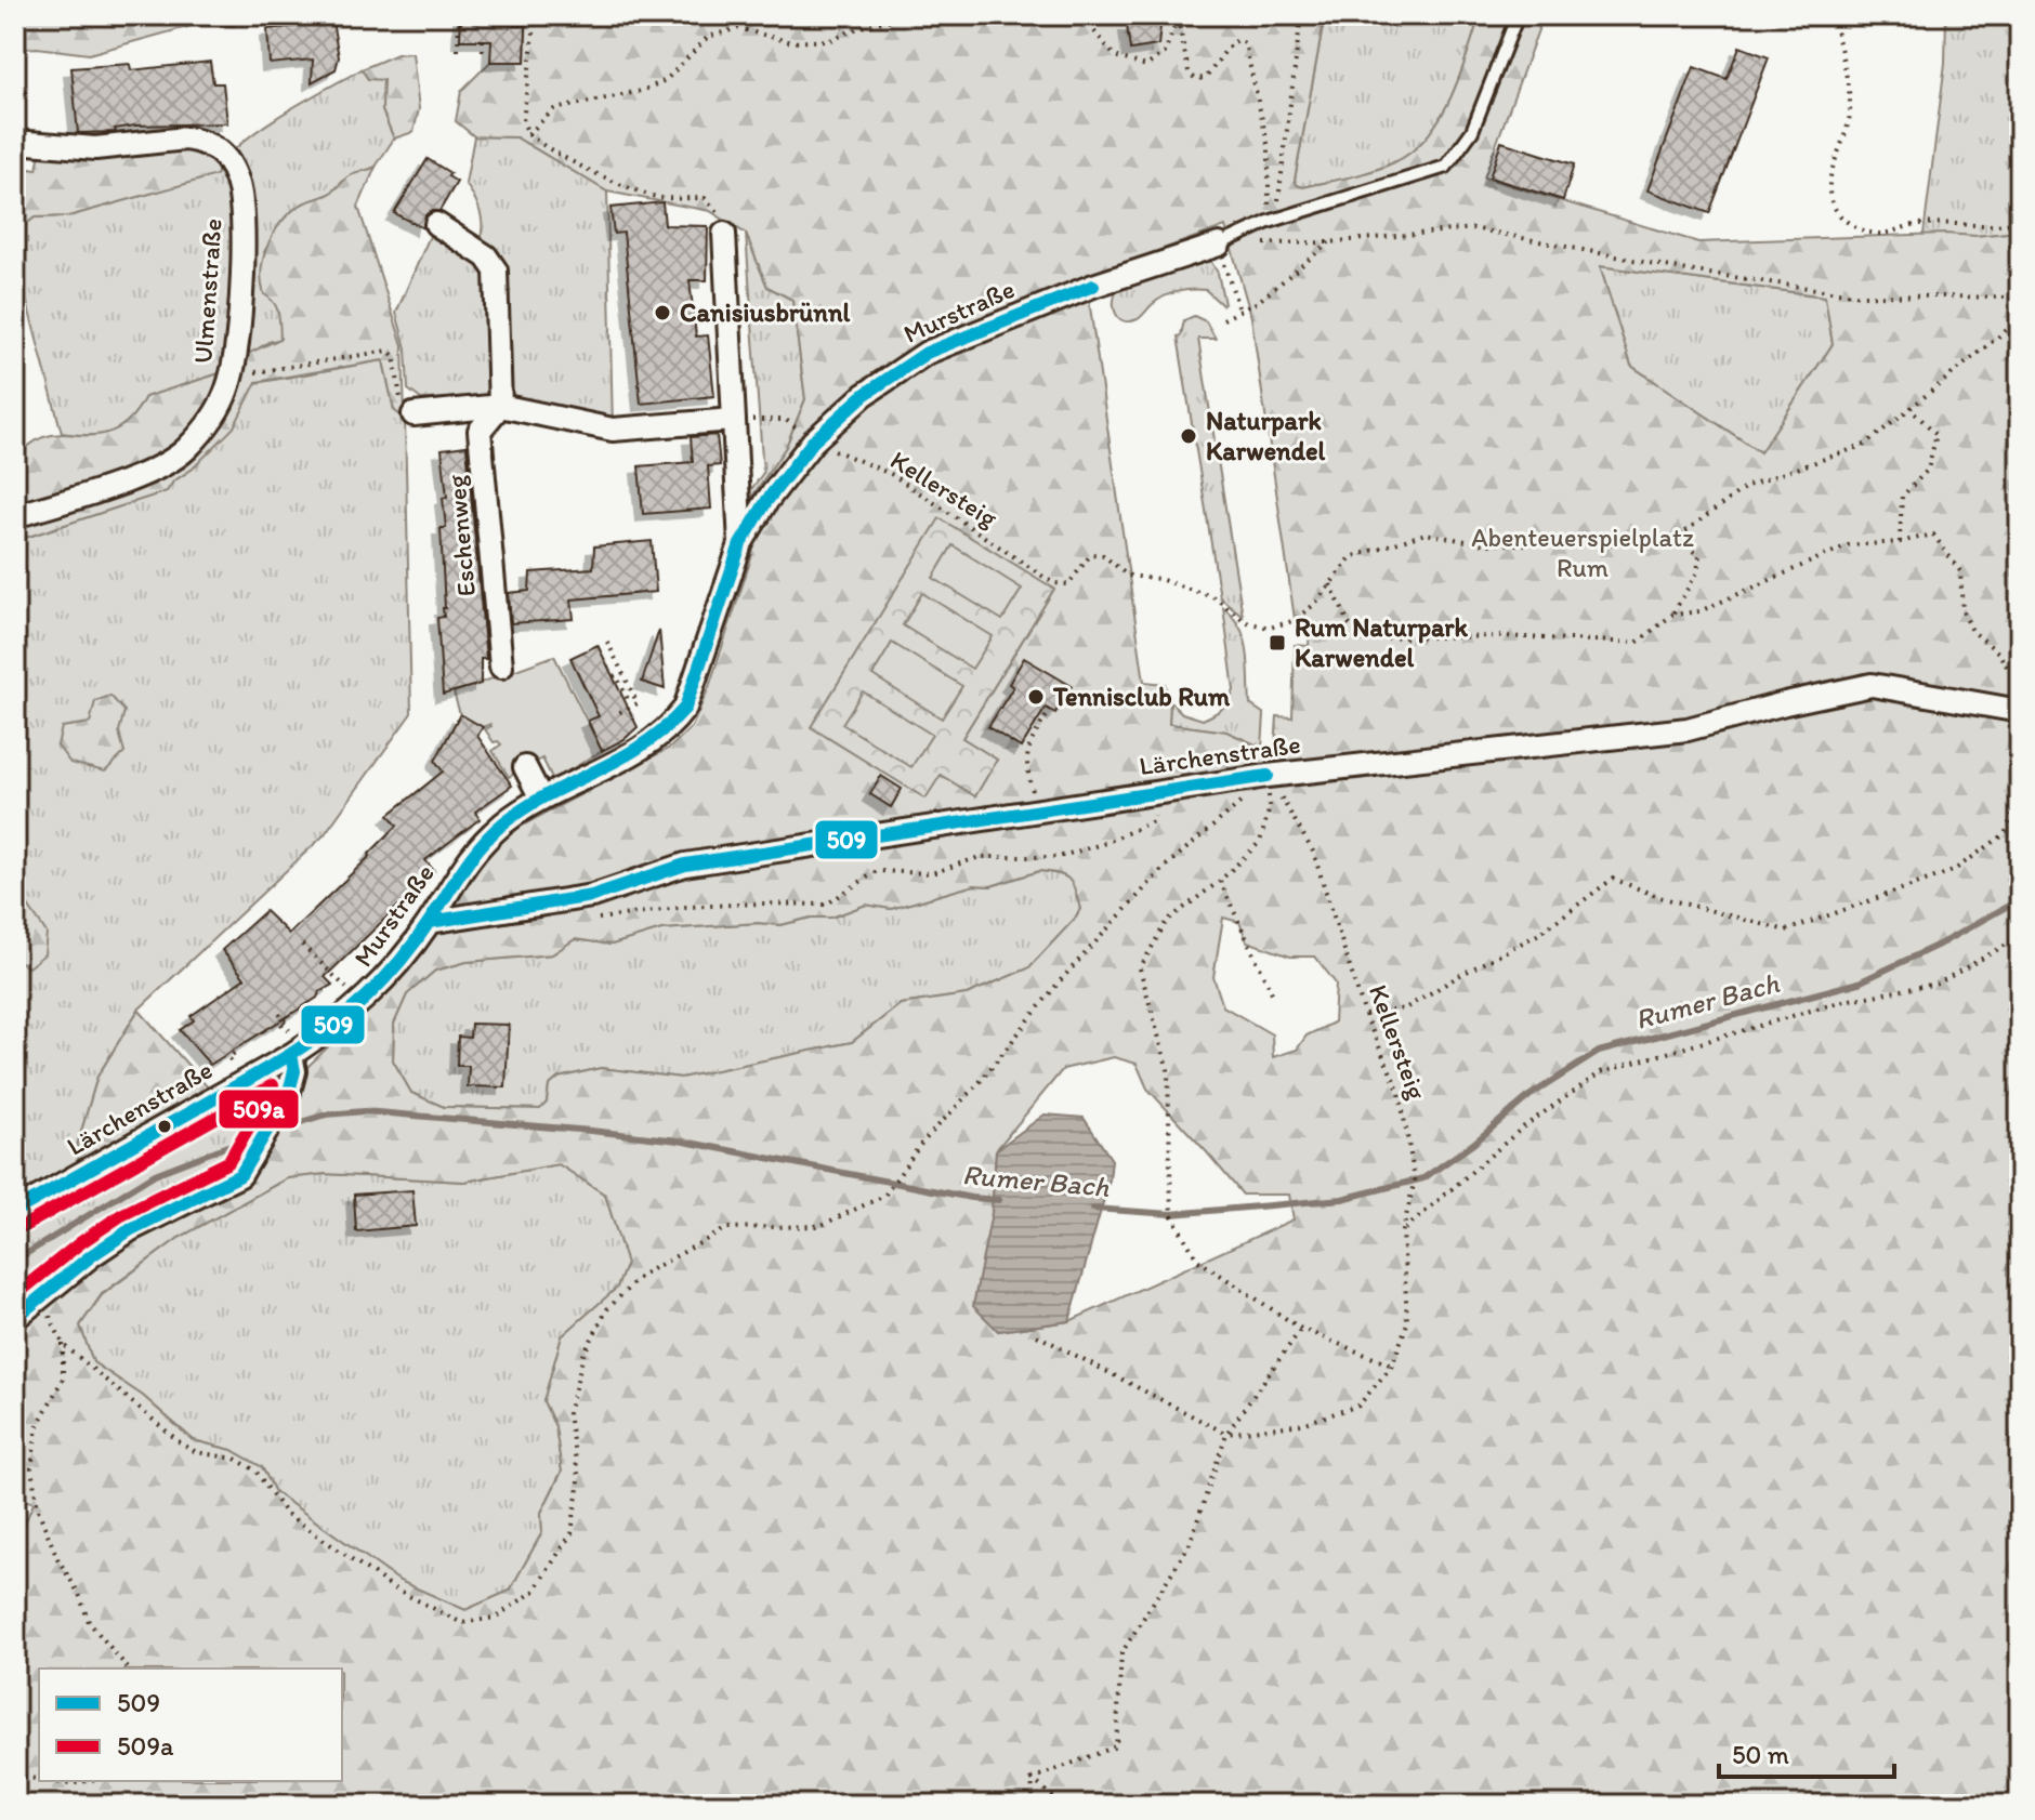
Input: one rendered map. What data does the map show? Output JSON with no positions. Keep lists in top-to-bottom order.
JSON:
{
  "streets": {
    "street": [
      "Ulmenstraße",
      "Murstraße",
      "Eschenweg",
      "Lärchenstraße"
    ],
    "path": ["Kellersteig"]
  },
  "crossings": [
    ["Murstraße", "Kellersteig"],
    ["Murstraße", "Lärchenstraße"],
    ["Kellersteig", "Lärchenstraße"]
  ],
  "water": ["Rumer Bach"],
  "parks": ["Abenteuerspielplatz Rum"],
  "places": {
    "other": ["Canisiusbrünnl", "Naturpark Karwendel", "Tennisclub Rum"],
    "transit": ["Rum Naturpark Karwendel"]
  },
  "lines": ["transit line 509", "transit line 509a"],
  "legend": ["509", "509a"],
  "scale_bar": "50 m"
}
